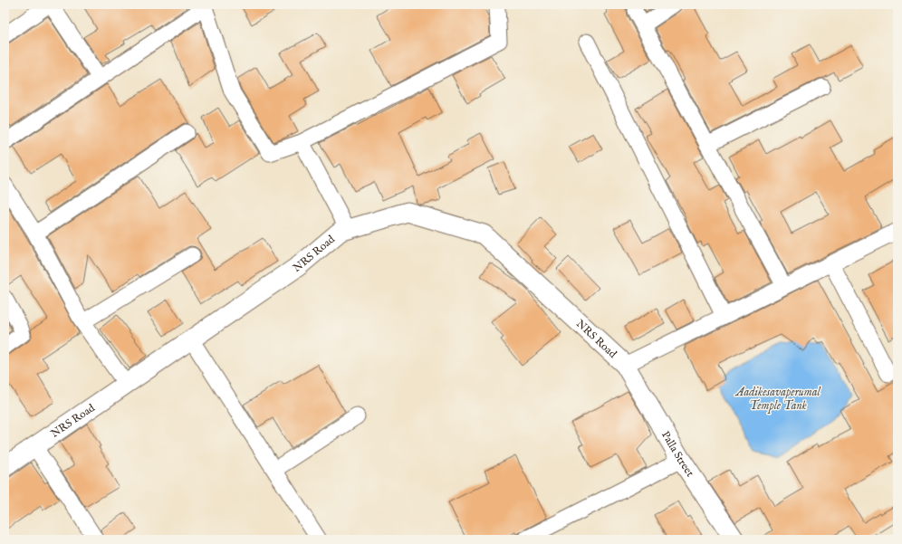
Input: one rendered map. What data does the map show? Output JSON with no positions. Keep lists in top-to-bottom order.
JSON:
{
  "streets": {
    "street": ["NRS Road", "Palla Street"]
  },
  "crossings": [
    ["NRS Road", "Palla Street"]
  ],
  "water": ["Aadikesavaperumal Temple Tank"]
}
